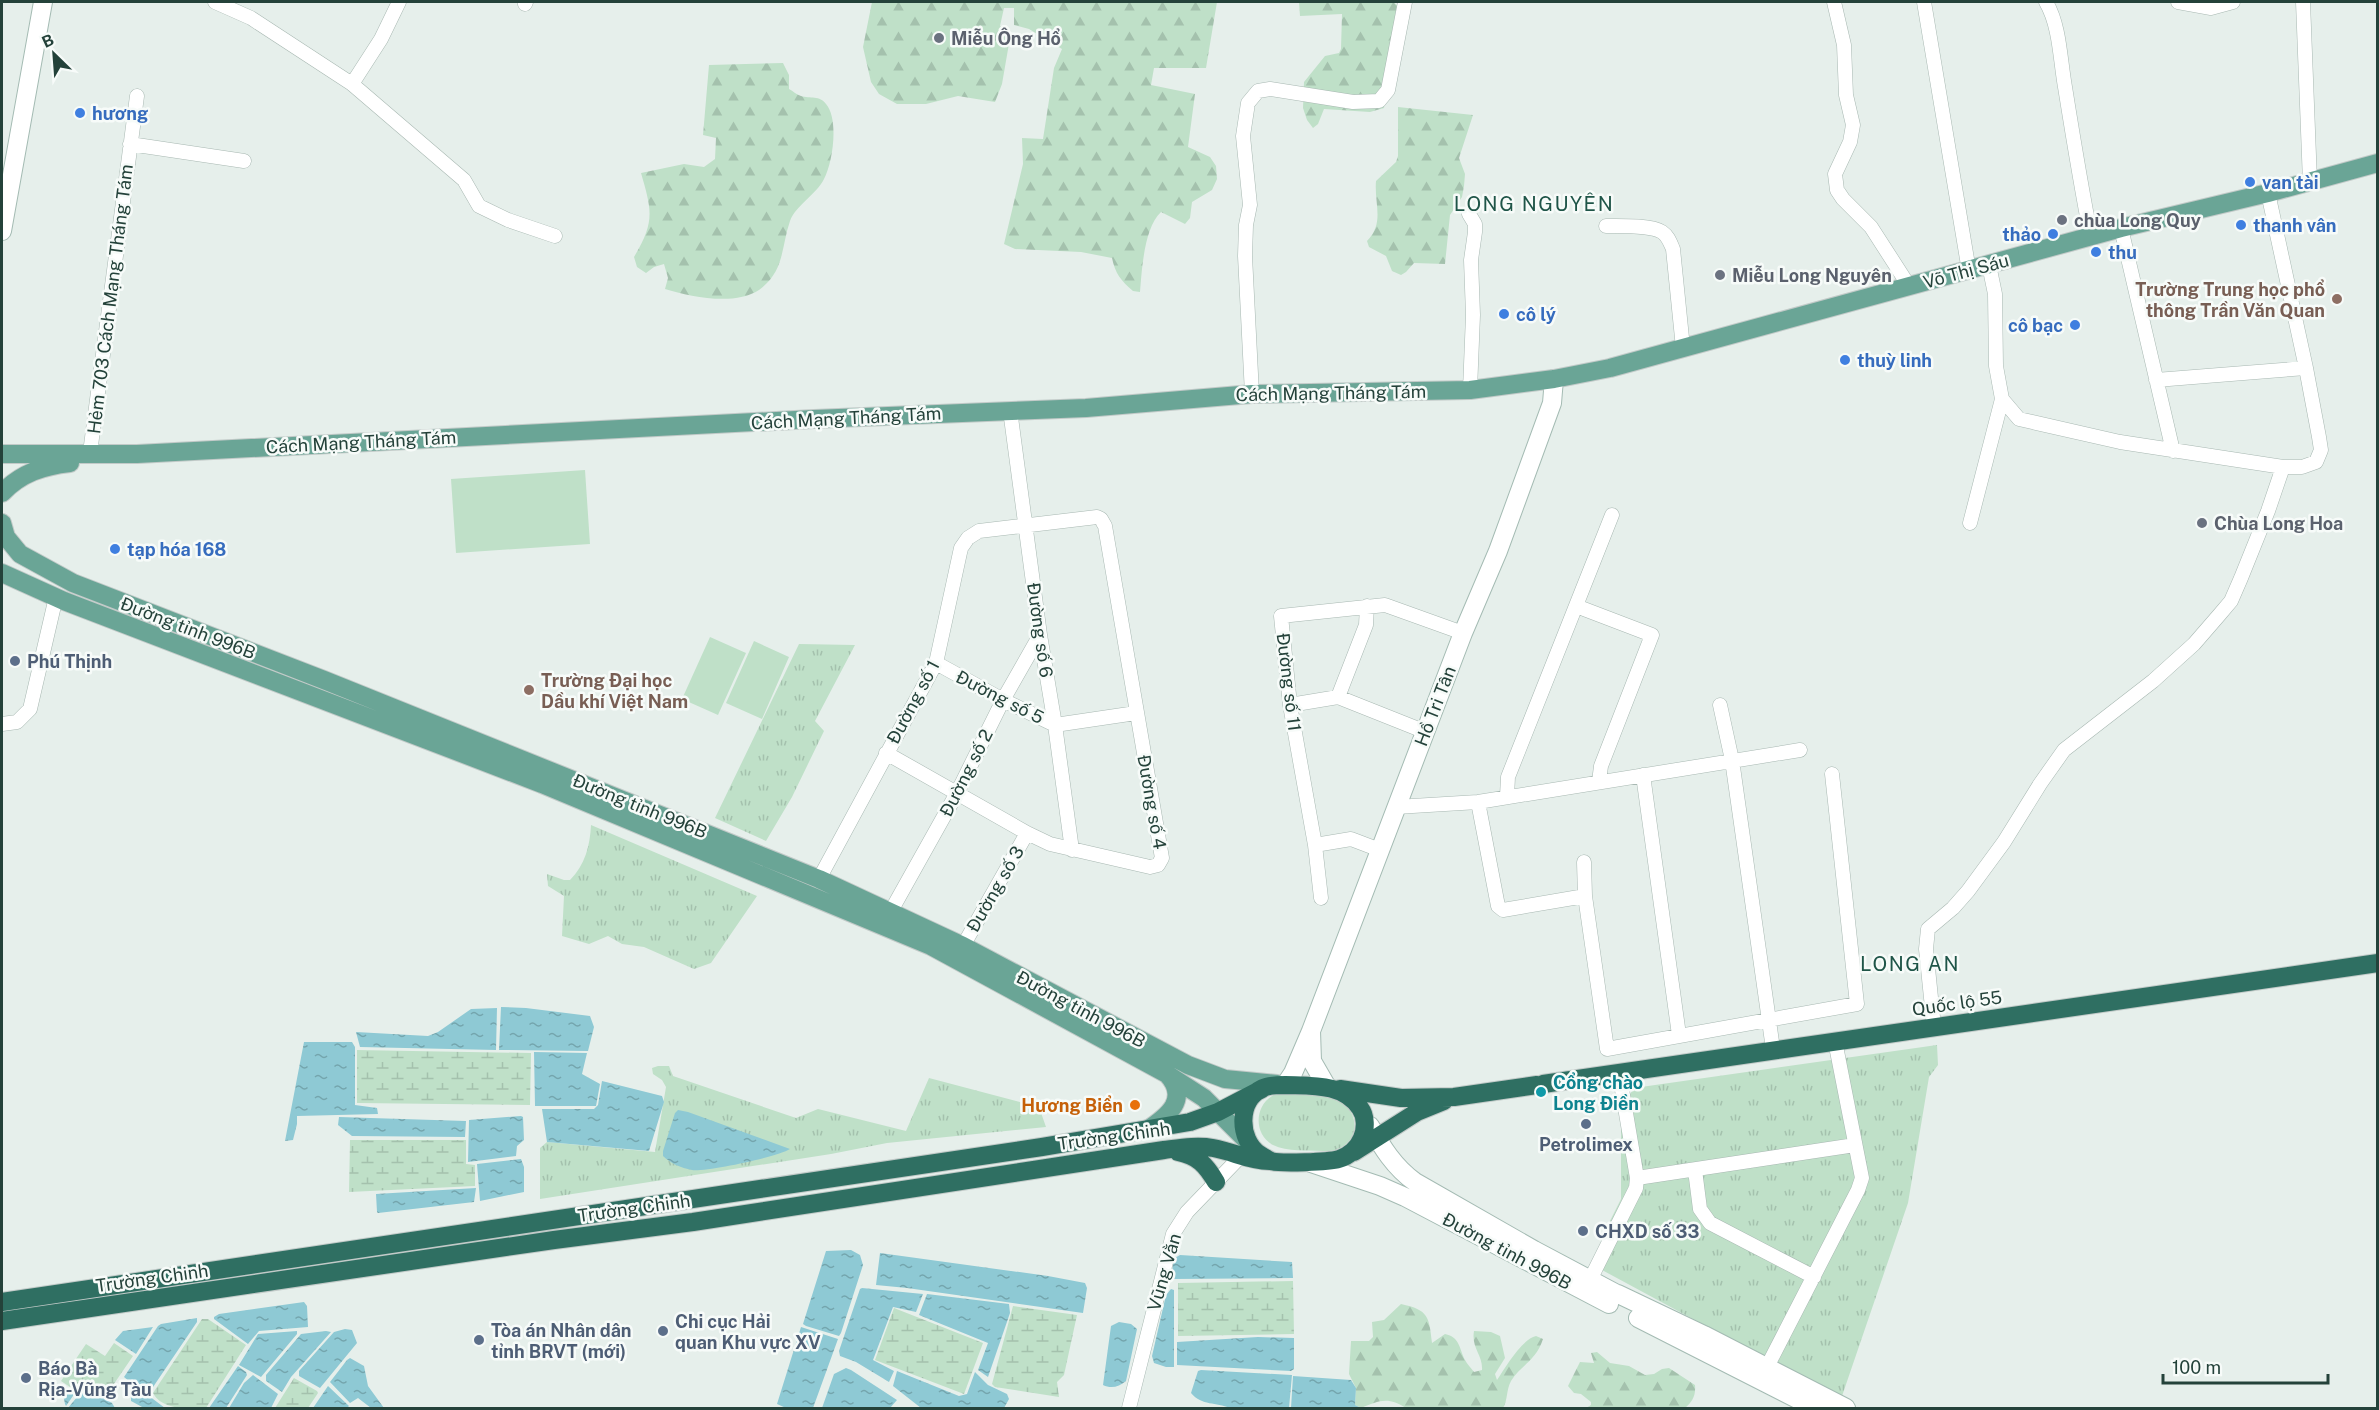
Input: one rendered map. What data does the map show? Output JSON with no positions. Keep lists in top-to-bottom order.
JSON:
{
  "streets": {
    "highway": ["Quốc lộ 55", "Trường Chinh"],
    "main road": [
      "Võ Thị Sáu",
      "Cách Mạng Tháng Tám",
      "Đường tỉnh 996B",
      "Hồ Tri Tân"
    ],
    "street": [
      "Hẻm 703 Cách Mạng Tháng Tám",
      "Đường số 6",
      "Đường số 11",
      "Đường số 5",
      "Đường số 1",
      "Đường số 2",
      "Đường số 4",
      "Đường số 3",
      "Vũng Vằn"
    ]
  },
  "crossings": [
    ["Võ Thị Sáu", "Cách Mạng Tháng Tám"],
    ["Võ Thị Sáu", "Hồ Tri Tân"],
    ["Hẻm 703 Cách Mạng Tháng Tám", "Cách Mạng Tháng Tám"],
    ["Cách Mạng Tháng Tám", "Đường số 6"],
    ["Cách Mạng Tháng Tám", "Hồ Tri Tân"],
    ["Đường tỉnh 996B", "Đường số 1"],
    ["Đường tỉnh 996B", "Hồ Tri Tân"],
    ["Đường tỉnh 996B", "Đường số 2"],
    ["Đường tỉnh 996B", "Đường số 3"],
    ["Đường tỉnh 996B", "Quốc lộ 55"],
    ["Đường tỉnh 996B", "Trường Chinh"],
    ["Đường tỉnh 996B", "Vũng Vằn"],
    ["Đường số 6", "Đường số 5"],
    ["Đường số 6", "Đường số 1"],
    ["Đường số 6", "Đường số 2"],
    ["Đường số 6", "Đường số 4"],
    ["Đường số 11", "Hồ Tri Tân"],
    ["Đường số 5", "Đường số 1"],
    ["Đường số 5", "Đường số 2"],
    ["Đường số 5", "Đường số 4"],
    ["Đường số 1", "Đường số 4"],
    ["Hồ Tri Tân", "Quốc lộ 55"],
    ["Hồ Tri Tân", "Trường Chinh"],
    ["Hồ Tri Tân", "Vũng Vằn"],
    ["Đường số 2", "Đường số 4"],
    ["Đường số 4", "Đường số 3"],
    ["Quốc lộ 55", "Trường Chinh"],
    ["Quốc lộ 55", "Vũng Vằn"],
    ["Trường Chinh", "Vũng Vằn"]
  ],
  "districts": ["LONG NGUYÊN", "LONG AN"],
  "places": [
    "Miễu Ông Hổ",
    "hương",
    "van tài",
    "chùa Long Quy",
    "thanh vân",
    "thảo",
    "thu",
    "Miễu Long Nguyên",
    "Trường Trung học phổ thông Trần Văn Quan",
    "cô lý",
    "cô bạc",
    "thuỳ linh",
    "Chùa Long Hoa",
    "tạp hóa 168",
    "Phú Thịnh",
    "Trường Đại học Dầu khí Việt Nam",
    "Cổng chào Long Điền",
    "Hương Biển",
    "Petrolimex",
    "CHXD số 33",
    "Chi cục Hải quan Khu vực XV",
    "Tòa án Nhân dân tỉnh BRVT (mới)",
    "Báo Bà Rịa-Vũng Tàu"
  ],
  "scale_bar": "100 m",
  "north": "top left"
}
